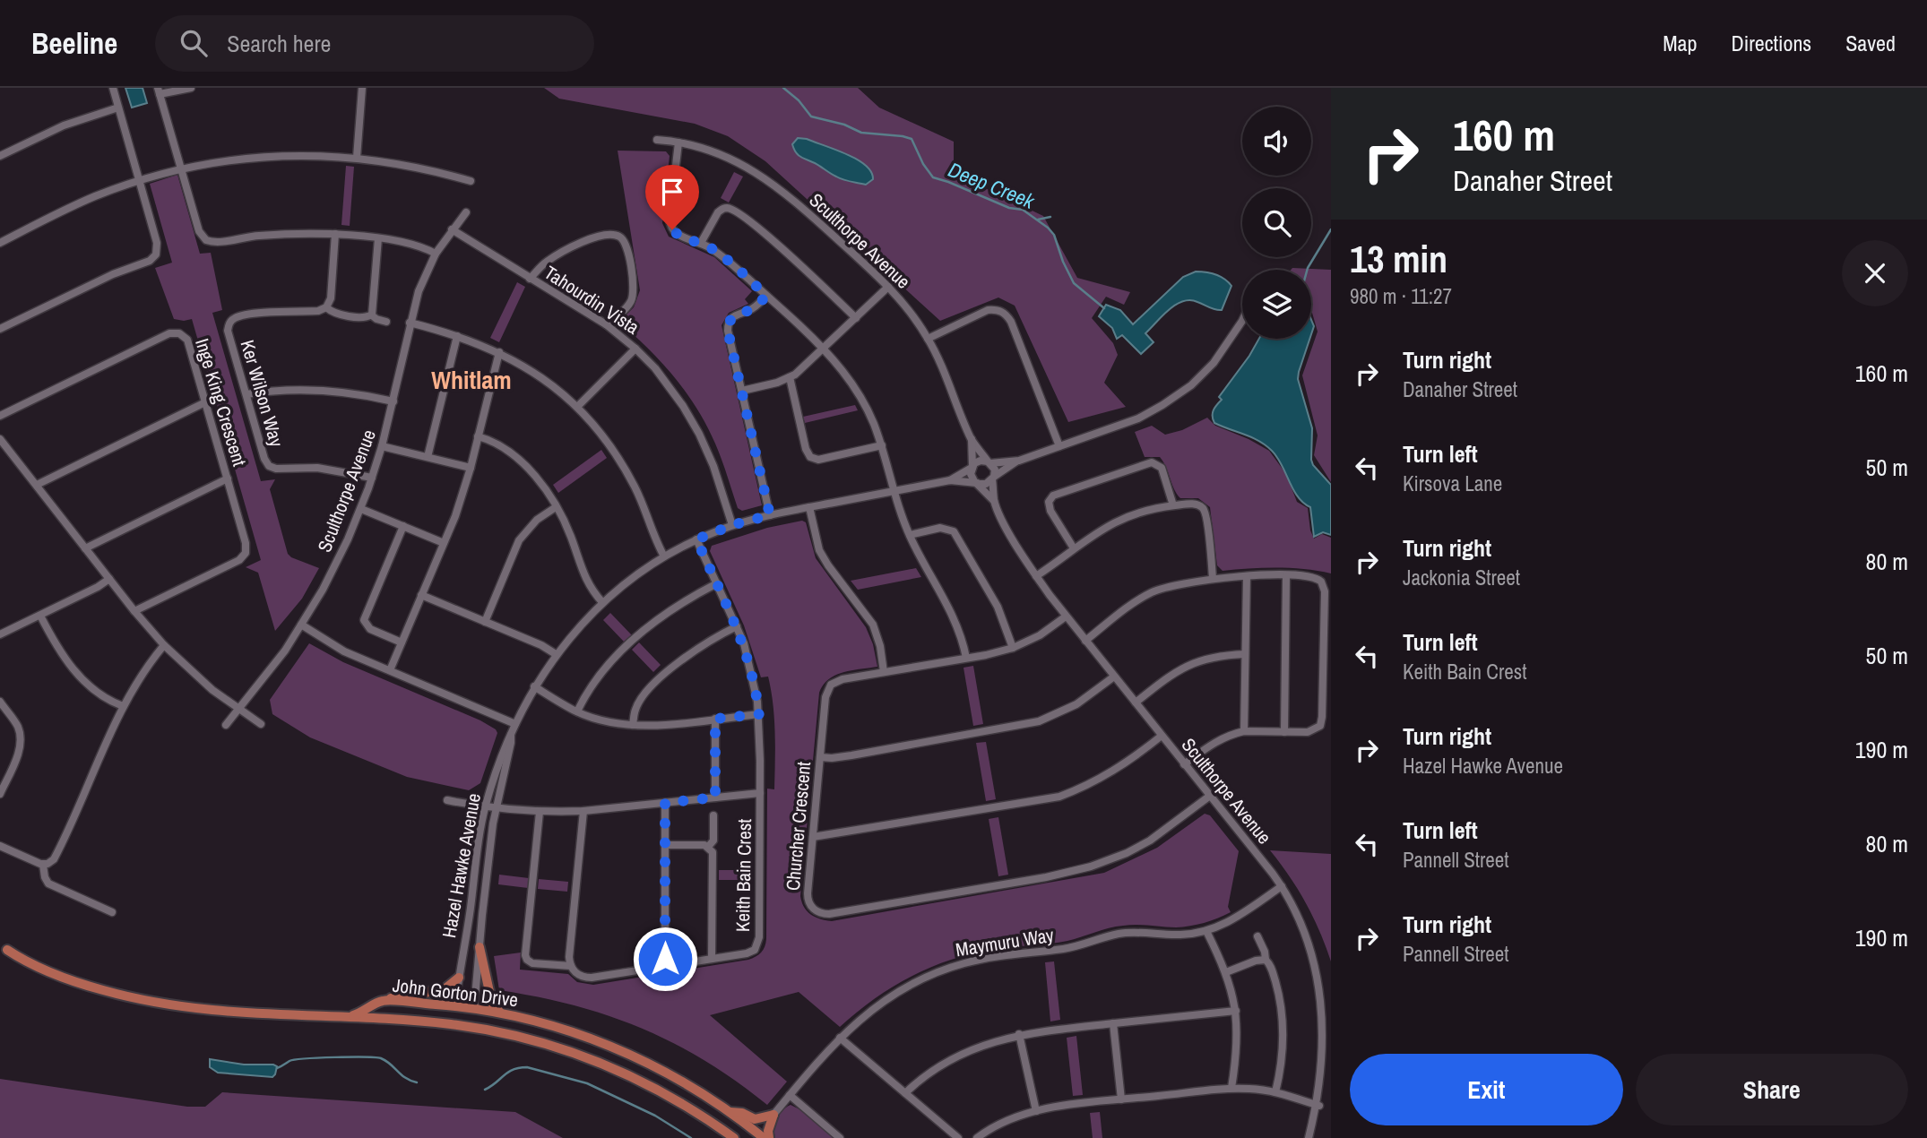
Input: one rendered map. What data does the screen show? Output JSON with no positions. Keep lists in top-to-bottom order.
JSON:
{
  "streets": {
    "main road": ["John Gorton Drive"],
    "street": [
      "Sculthorpe Avenue",
      "Tahourdin Vista",
      "Ker Wilson Way",
      "Inge King Crescent",
      "Churcher Crescent",
      "Hazel Hawke Avenue",
      "Keith Bain Crest",
      "Maymuru Way"
    ]
  },
  "crossings": [
    ["Sculthorpe Avenue", "Tahourdin Vista"],
    ["Sculthorpe Avenue", "Ker Wilson Way"],
    ["Sculthorpe Avenue", "Churcher Crescent"],
    ["Sculthorpe Avenue", "Hazel Hawke Avenue"],
    ["Sculthorpe Avenue", "Maymuru Way"],
    ["Tahourdin Vista", "Hazel Hawke Avenue"],
    ["Hazel Hawke Avenue", "Keith Bain Crest"],
    ["Hazel Hawke Avenue", "John Gorton Drive"]
  ],
  "districts": ["Whitlam"],
  "water": ["Deep Creek"],
  "page": {
    "header": "Beeline",
    "search": "Search here",
    "nav": ["Map", "Directions", "Saved"],
    "turn": ["160 m", "Danaher Street"],
    "heading": ["13 min", "980 m · 11:27"],
    "list": [
      {
        "name": "Turn right",
        "note": "Danaher Street",
        "value": "160 m"
      },
      {
        "name": "Turn left",
        "note": "Kirsova Lane",
        "value": "50 m"
      },
      {
        "name": "Turn right",
        "note": "Jackonia Street",
        "value": "80 m"
      },
      {
        "name": "Turn left",
        "note": "Keith Bain Crest",
        "value": "50 m"
      },
      {
        "name": "Turn right",
        "note": "Hazel Hawke Avenue",
        "value": "190 m"
      },
      {
        "name": "Turn left",
        "note": "Pannell Street",
        "value": "80 m"
      },
      {
        "name": "Turn right",
        "note": "Pannell Street",
        "value": "190 m"
      }
    ],
    "buttons": ["Exit", "Share"]
  }
}
